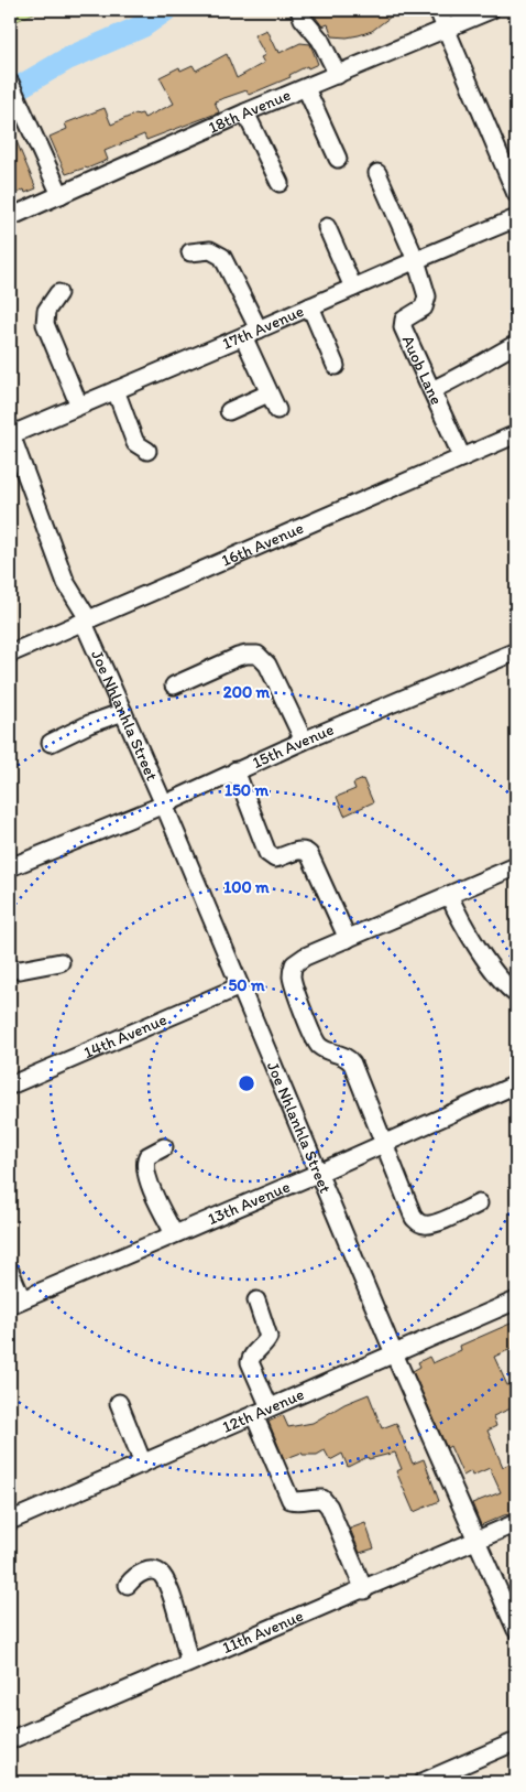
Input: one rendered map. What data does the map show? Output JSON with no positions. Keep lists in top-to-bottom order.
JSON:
{
  "streets": {
    "street": [
      "18th Avenue",
      "17th Avenue",
      "Auob Lane",
      "16th Avenue",
      "Joe Nhlanhla Street",
      "15th Avenue",
      "14th Avenue",
      "13th Avenue",
      "12th Avenue",
      "11th Avenue"
    ]
  },
  "crossings": [
    ["17th Avenue", "Auob Lane"],
    ["17th Avenue", "Joe Nhlanhla Street"],
    ["Auob Lane", "16th Avenue"],
    ["16th Avenue", "Joe Nhlanhla Street"],
    ["Joe Nhlanhla Street", "15th Avenue"],
    ["Joe Nhlanhla Street", "14th Avenue"],
    ["Joe Nhlanhla Street", "13th Avenue"],
    ["Joe Nhlanhla Street", "12th Avenue"],
    ["Joe Nhlanhla Street", "11th Avenue"]
  ],
  "rings": [
    "200 m",
    "150 m",
    "100 m",
    "50 m"
  ]
}
